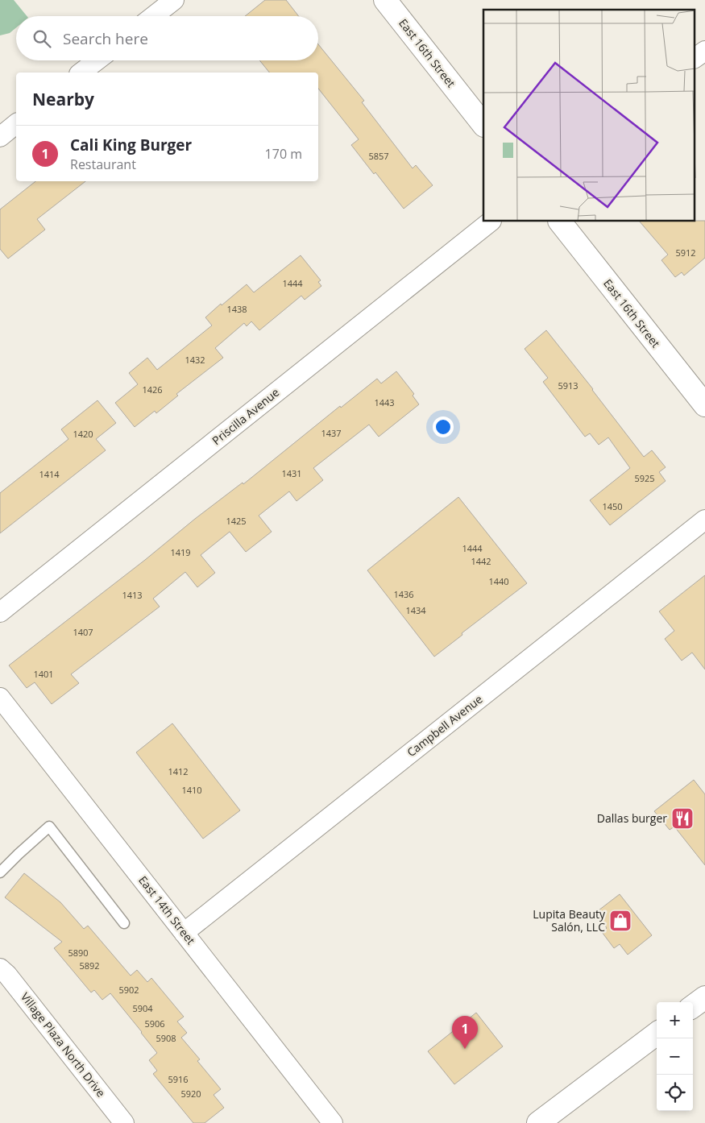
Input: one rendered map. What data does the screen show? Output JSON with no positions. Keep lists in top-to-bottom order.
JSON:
{
  "streets": {
    "main road": ["East 16th Street"],
    "street": [
      "Priscilla Avenue",
      "Campbell Avenue",
      "East 14th Street",
      "Village Plaza North Drive"
    ]
  },
  "crossings": [
    ["Campbell Avenue", "East 14th Street"]
  ],
  "places": {
    "restaurant": ["Dallas burger"],
    "shop": ["Lupita Beauty Salón, LLC"]
  },
  "house_numbers": [
    "5857",
    "5912",
    "1444",
    "1438",
    "1432",
    "5913",
    "1426",
    "1443",
    "1437",
    "1420",
    "1431",
    "1414",
    "5925",
    "1450",
    "1425",
    "1444",
    "1419",
    "1442",
    "1440",
    "1436",
    "1413",
    "1434",
    "1407",
    "1401",
    "1412",
    "1410",
    "5890",
    "5892",
    "5902",
    "5904",
    "5906",
    "5908",
    "5916",
    "5920"
  ],
  "page": {
    "search": "Search here",
    "heading": "Nearby",
    "list": [
      {
        "mark": "1",
        "name": "Cali King Burger",
        "note": "Restaurant",
        "value": "170 m"
      }
    ],
    "map_buttons": ["+", "−"],
    "pins": "1"
  }
}
